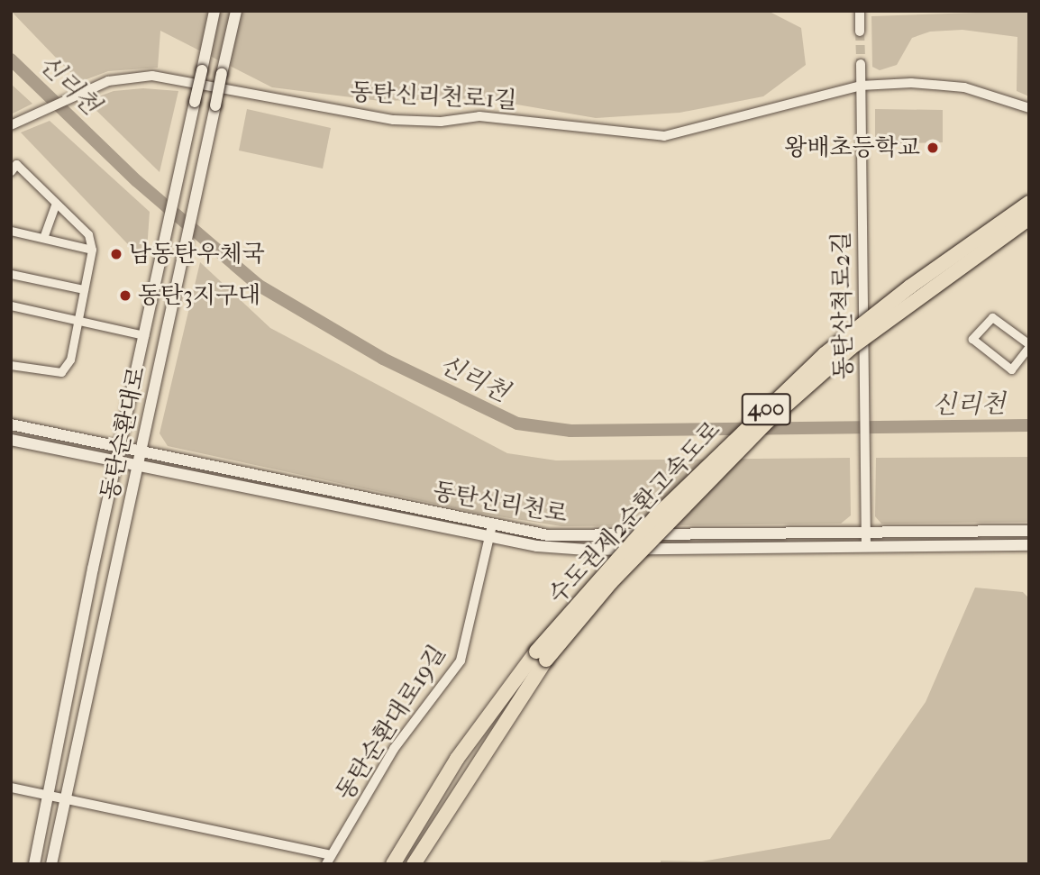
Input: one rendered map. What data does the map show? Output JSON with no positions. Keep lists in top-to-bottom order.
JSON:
{
  "streets": {
    "highway": ["400", "수도권제2순환고속도로"],
    "main road": ["동탄순환대로", "동탄신리천로"],
    "street": ["동탄신리천로1길", "동탄산척로2길", "동탄순환대로19길"]
  },
  "crossings": [
    ["동탄신리천로1길", "동탄산척로2길"],
    ["동탄산척로2길", "동탄신리천로"],
    ["동탄순환대로", "동탄신리천로"],
    ["동탄신리천로", "동탄순환대로19길"]
  ],
  "water": ["신리천"],
  "places": ["왕배초등학교", "남동탄우체국", "동탄3지구대"]
}
